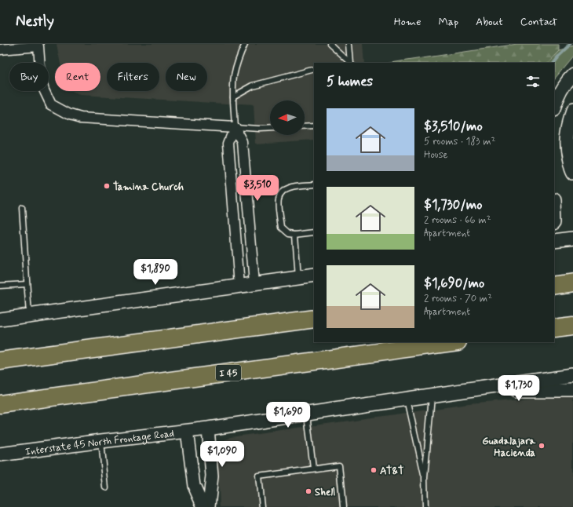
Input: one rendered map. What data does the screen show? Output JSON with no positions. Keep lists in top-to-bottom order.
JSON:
{
  "streets": {
    "highway": ["I 45"],
    "main road": ["Interstate 45 North Frontage Road"]
  },
  "places": [
    "Tamina Church",
    "Guadalajara Hacienda",
    "AT&T",
    "Shell"
  ],
  "north": "left",
  "page": {
    "header": "Nestly",
    "nav": [
      "Home",
      "Map",
      "About",
      "Contact"
    ],
    "chip": [
      "Buy",
      "Rent",
      "Filters",
      "New"
    ],
    "heading": "5 homes",
    "list": [
      {
        "name": "$3,510/mo",
        "note": "5 rooms · 183 m² · House"
      },
      {
        "name": "$1,730/mo",
        "note": "2 rooms · 66 m² · Apartment"
      },
      {
        "name": "$1,690/mo",
        "note": "2 rooms · 70 m² · Apartment"
      }
    ],
    "price": [
      "$3,510",
      "$1,890",
      "$1,730",
      "$1,690",
      "$1,090"
    ]
  }
}
